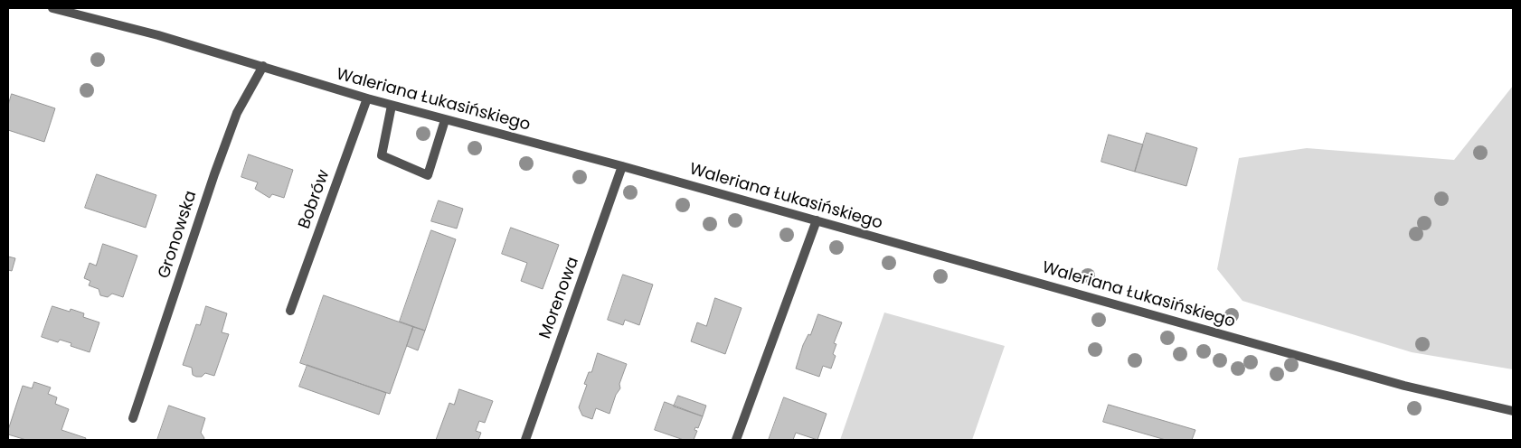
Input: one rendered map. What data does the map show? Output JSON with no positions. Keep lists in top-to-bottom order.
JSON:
{
  "streets": {
    "street": [
      "Waleriana Łukasińskiego",
      "Bobrów",
      "Gronowska",
      "Morenowa"
    ]
  },
  "crossings": [
    ["Waleriana Łukasińskiego", "Bobrów"],
    ["Waleriana Łukasińskiego", "Gronowska"],
    ["Waleriana Łukasińskiego", "Morenowa"]
  ]
}
